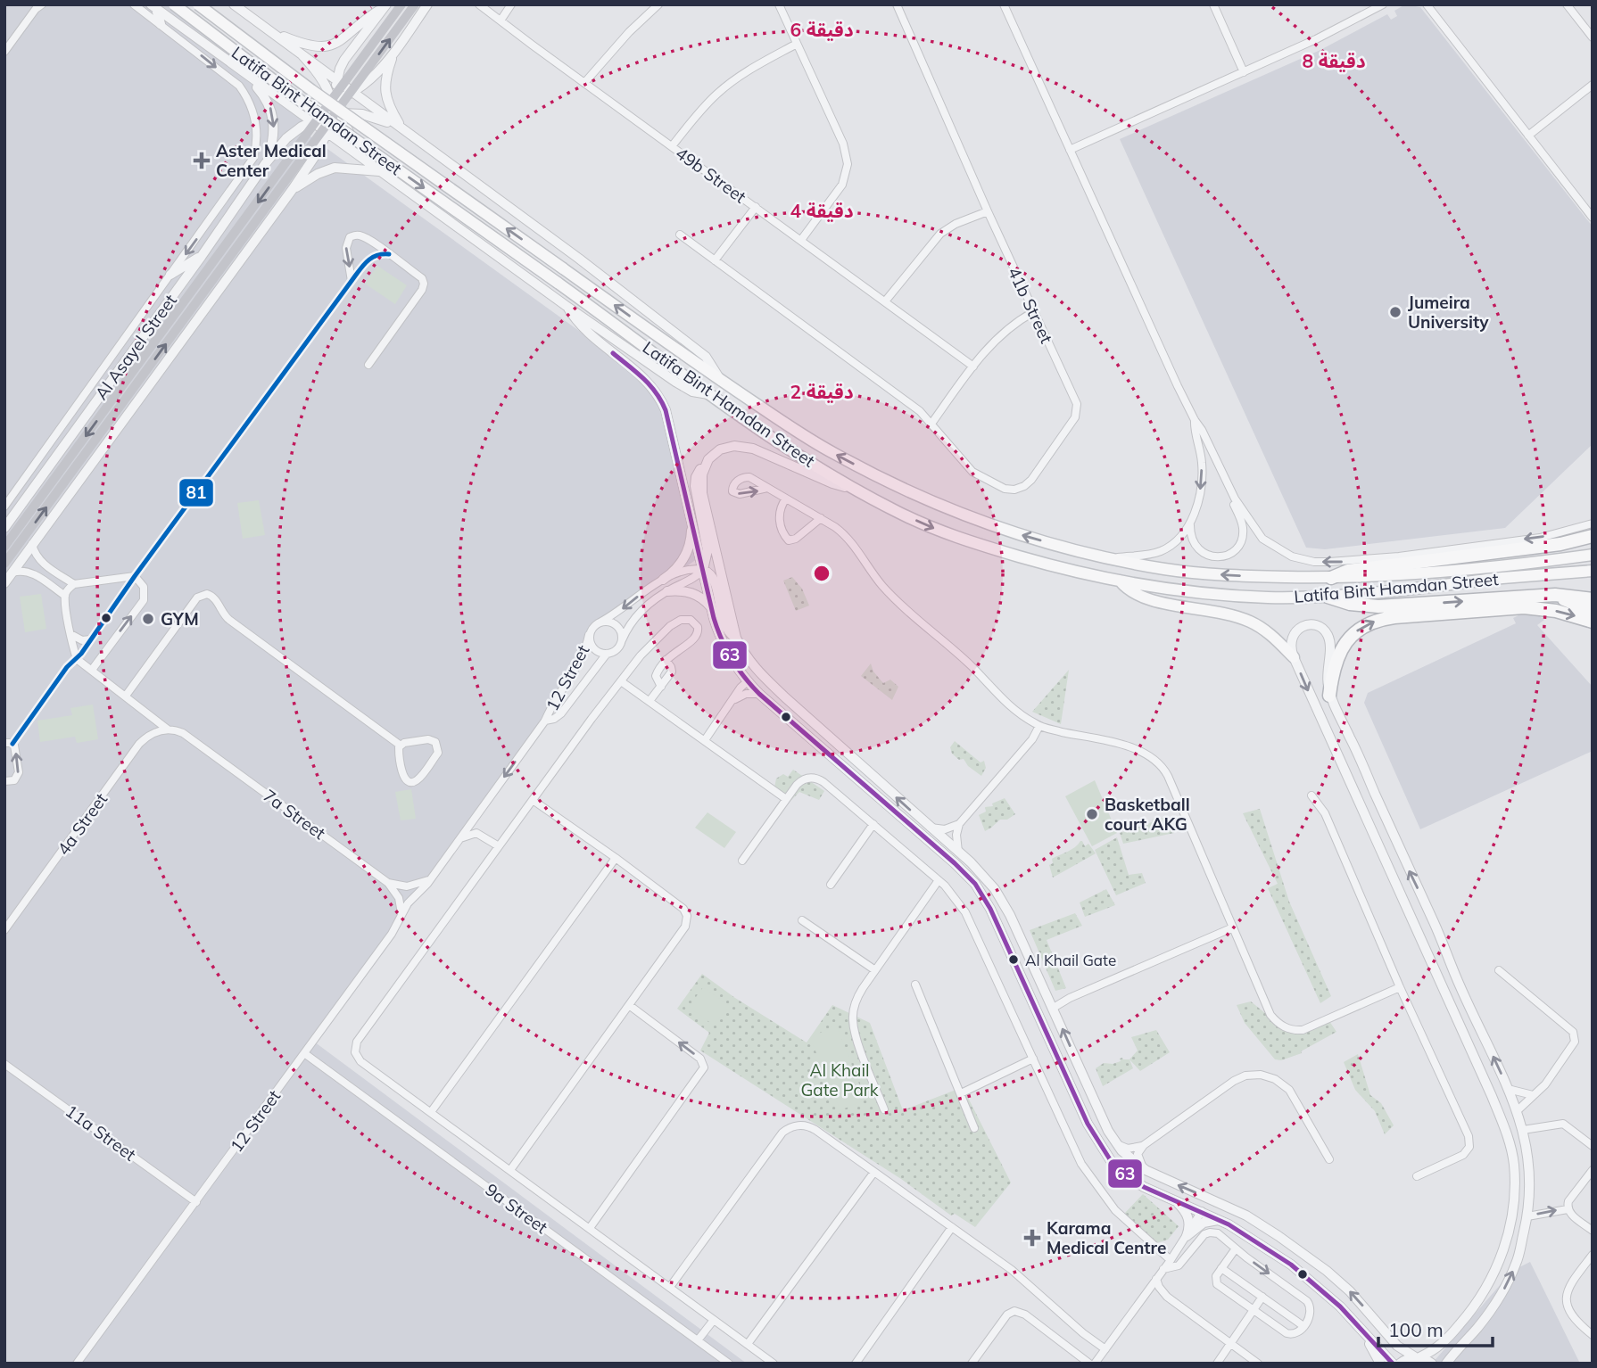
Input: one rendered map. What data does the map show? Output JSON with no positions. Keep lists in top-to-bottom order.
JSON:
{
  "streets": {
    "main road": ["Latifa Bint Hamdan Street"],
    "street": [
      "49b Street",
      "41b Street",
      "Al Asayel Street",
      "12 Street",
      "7a Street",
      "4a Street",
      "11a Street",
      "9a Street"
    ]
  },
  "crossings": [
    ["12 Street", "7a Street"],
    ["12 Street", "11a Street"],
    ["12 Street", "9a Street"],
    ["7a Street", "4a Street"]
  ],
  "parks": ["Al Khail Gate Park"],
  "places": {
    "health": ["Aster Medical Center", "Karama Medical Centre"],
    "other": [
      "Jumeira University",
      "GYM",
      "Basketball court AKG",
      "Al Khail Gate"
    ]
  },
  "lines": ["transit line 81", "transit line 63"],
  "scale_bar": "100 m",
  "rings": [
    "6 دقيقة",
    "8 دقيقة",
    "4 دقيقة",
    "2 دقيقة"
  ]
}
